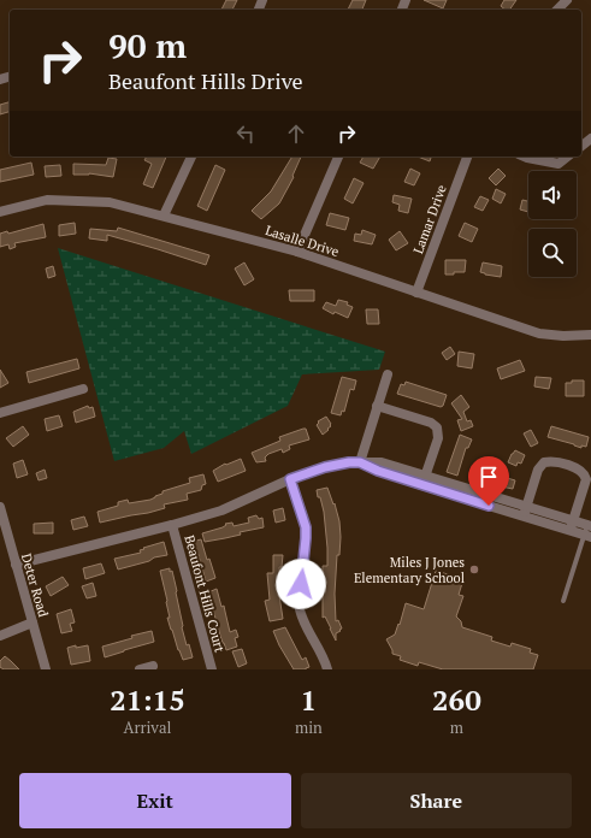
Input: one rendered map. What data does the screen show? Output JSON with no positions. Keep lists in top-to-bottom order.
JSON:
{
  "streets": {
    "street": [
      "Lamar Drive",
      "Lasalle Drive",
      "Deter Road",
      "Beaufont Hills Court"
    ]
  },
  "crossings": [
    ["Lamar Drive", "Lasalle Drive"]
  ],
  "places": ["Miles J Jones Elementary School"],
  "page": {
    "turn": ["90 m", "Beaufont Hills Drive"],
    "eta": [
      "21:15",
      "Arrival",
      "1",
      "min",
      "260",
      "m"
    ],
    "buttons": ["Exit", "Share"]
  }
}
